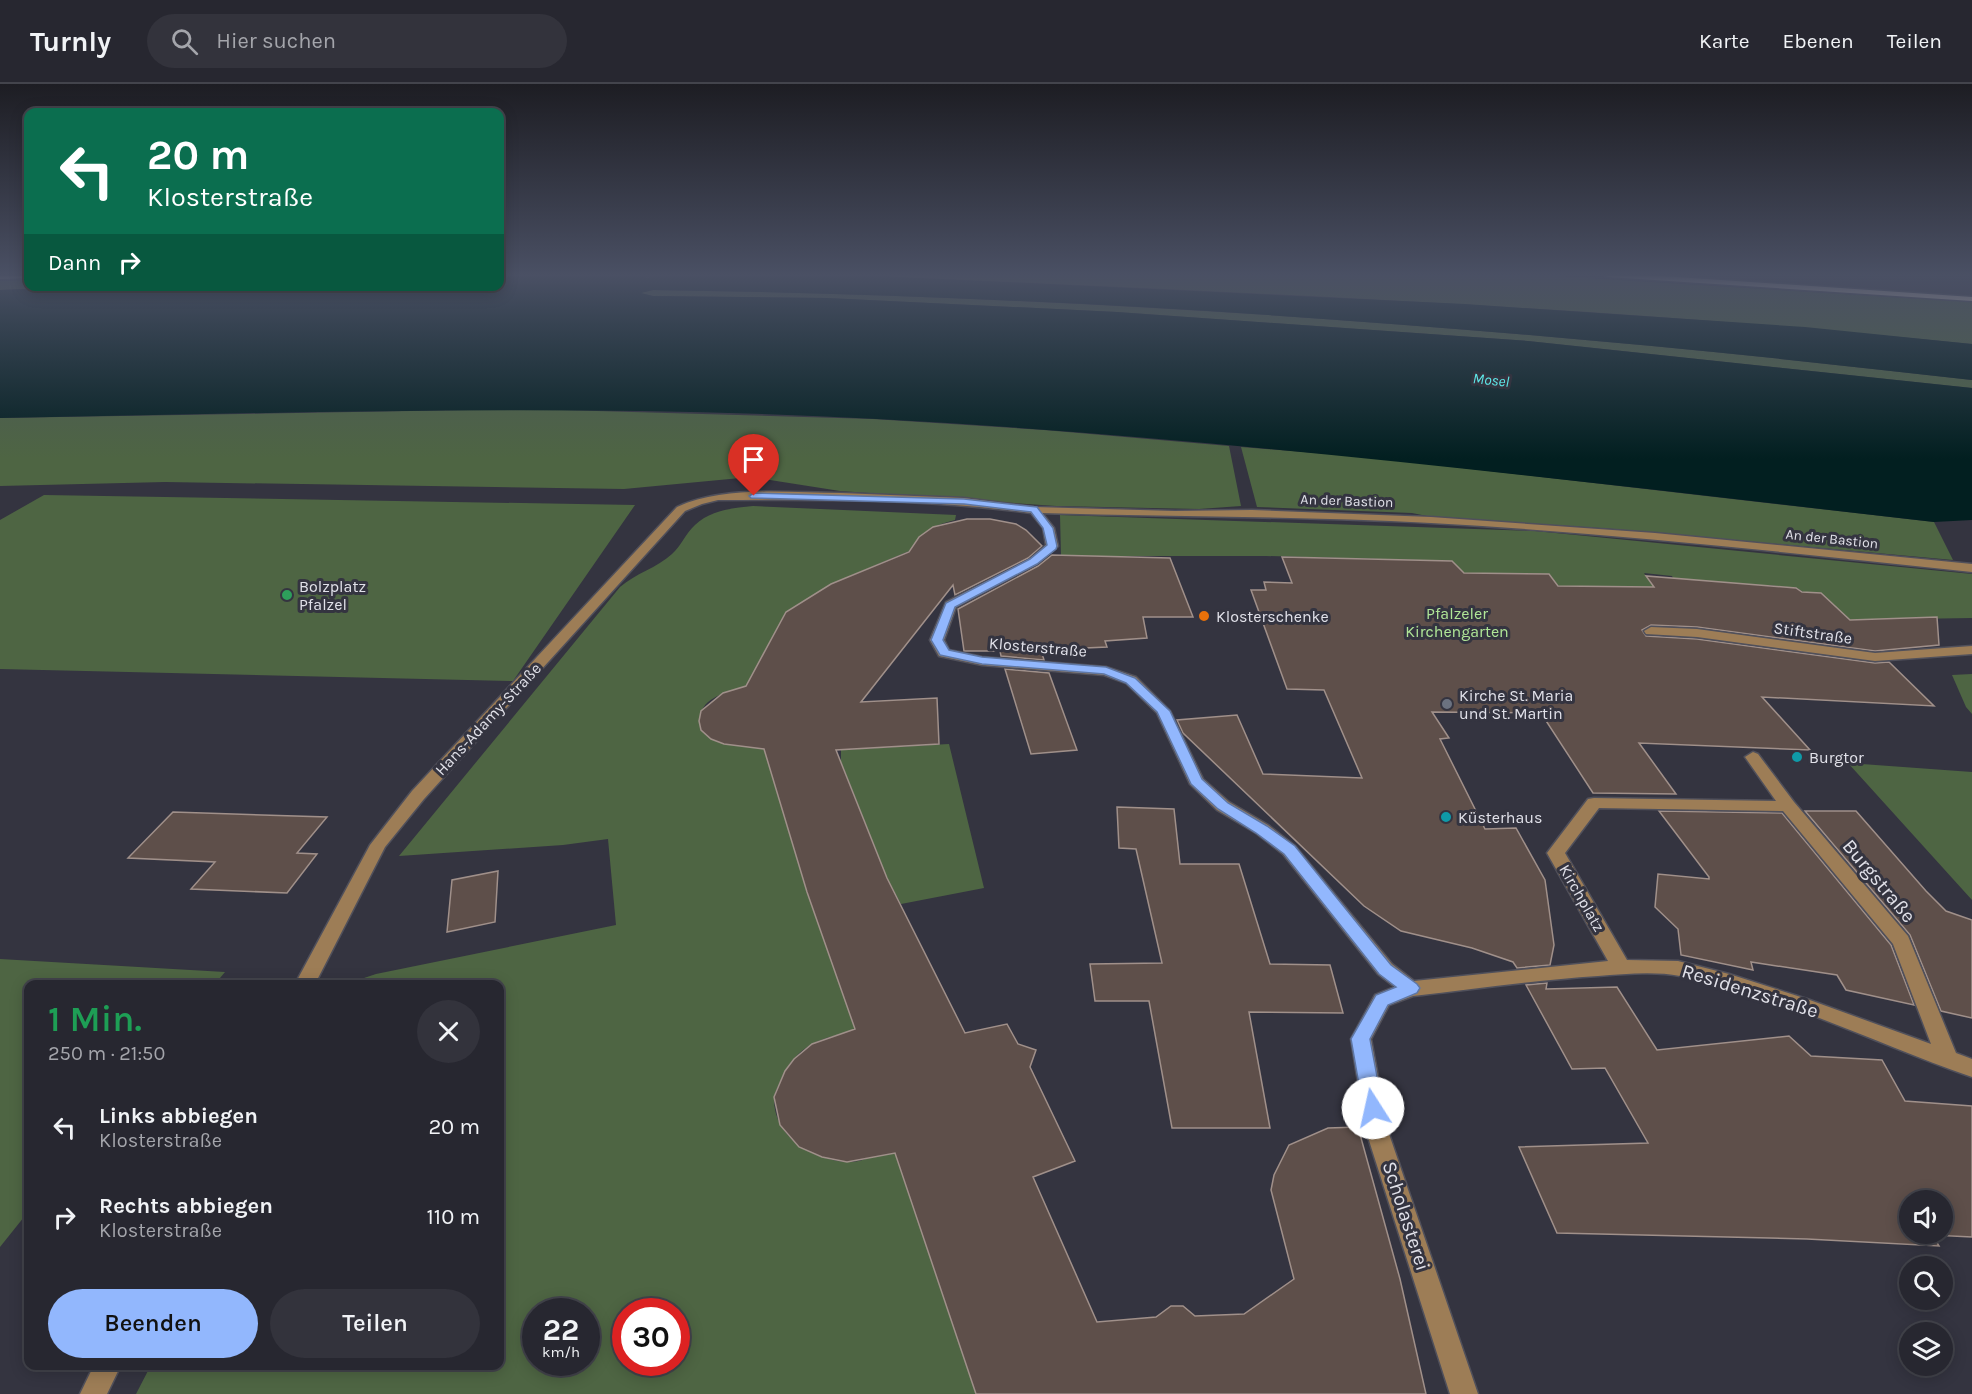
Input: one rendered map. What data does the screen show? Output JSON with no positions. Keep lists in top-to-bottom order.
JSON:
{
  "streets": {
    "street": [
      "An der Bastion",
      "Stiftstraße",
      "Klosterstraße",
      "Hans-Adamy-Straße",
      "Burgstraße",
      "Kirchplatz",
      "Residenzstraße",
      "Scholasterei"
    ]
  },
  "crossings": [
    ["An der Bastion", "Klosterstraße"],
    ["An der Bastion", "Hans-Adamy-Straße"],
    ["Klosterstraße", "Residenzstraße"],
    ["Klosterstraße", "Scholasterei"],
    ["Burgstraße", "Kirchplatz"],
    ["Burgstraße", "Residenzstraße"],
    ["Kirchplatz", "Residenzstraße"],
    ["Residenzstraße", "Scholasterei"]
  ],
  "water": ["Mosel"],
  "parks": ["Pfalzeler Kirchengarten"],
  "places": [
    "Bolzplatz Pfalzel",
    "Klosterschenke",
    "Kirche St. Maria und St. Martin",
    "Burgtor",
    "Küsterhaus"
  ],
  "page": {
    "header": "Turnly",
    "search": "Hier suchen",
    "nav": ["Karte", "Ebenen", "Teilen"],
    "turn": ["20 m", "Klosterstraße"],
    "then": "Dann",
    "heading": ["1 Min.", "250 m · 21:50"],
    "list": [
      {
        "name": "Links abbiegen",
        "note": "Klosterstraße",
        "value": "20 m"
      },
      {
        "name": "Rechts abbiegen",
        "note": "Klosterstraße",
        "value": "110 m"
      }
    ],
    "buttons": ["Beenden", "Teilen"],
    "speed": "22 km/h",
    "limit": "30"
  }
}
